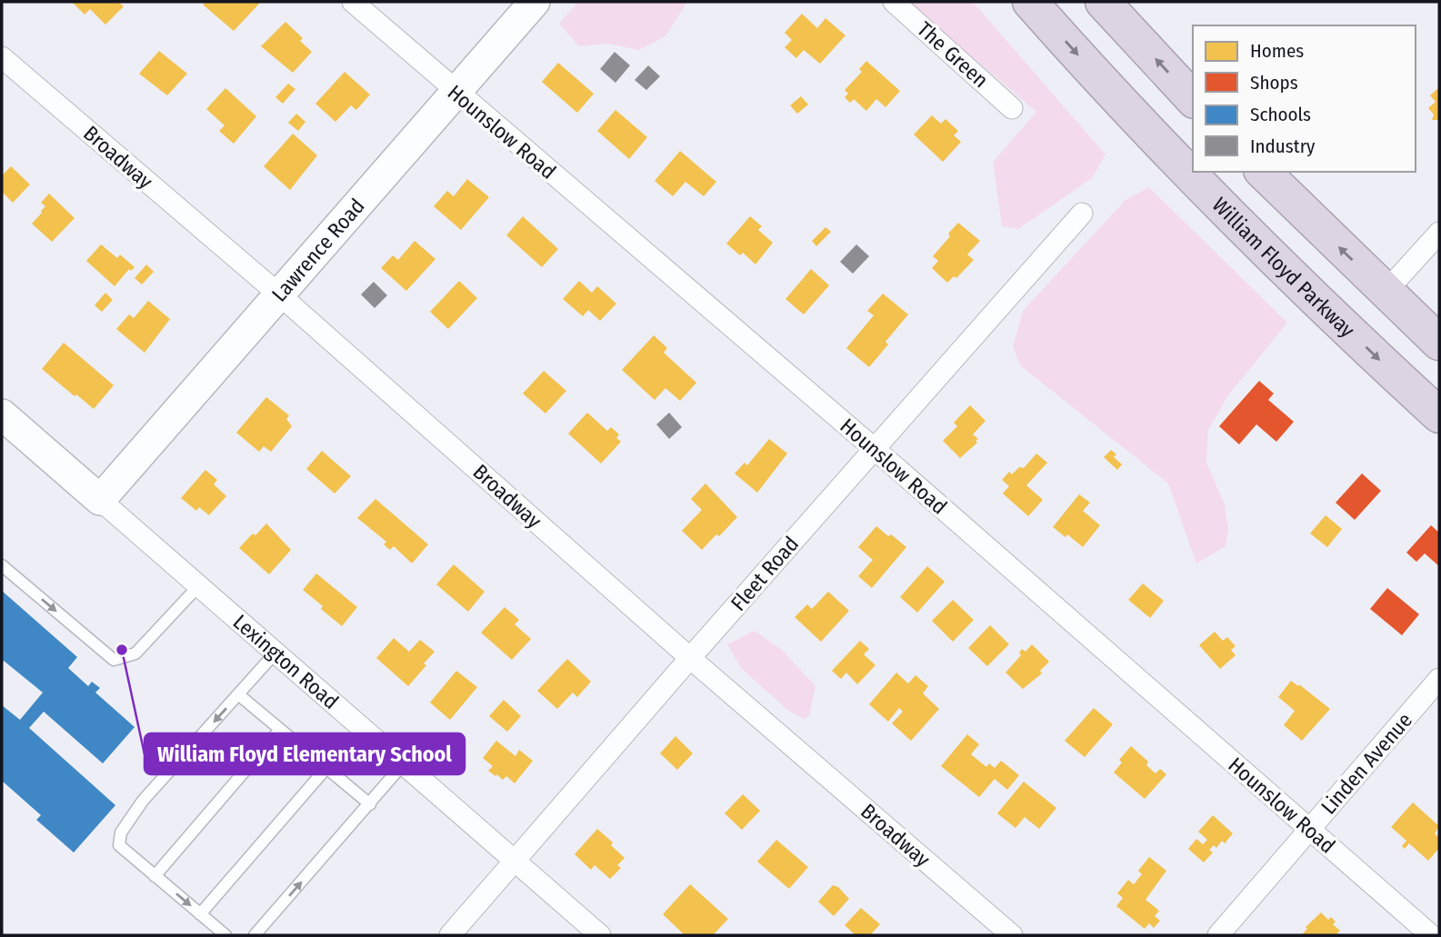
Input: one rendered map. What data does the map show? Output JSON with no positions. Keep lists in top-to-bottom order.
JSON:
{
  "streets": {
    "highway": ["William Floyd Parkway"],
    "street": [
      "The Green",
      "Hounslow Road",
      "Broadway",
      "Lawrence Road",
      "Fleet Road",
      "Lexington Road",
      "Linden Avenue"
    ]
  },
  "crossings": [
    ["Hounslow Road", "Lawrence Road"],
    ["Hounslow Road", "Fleet Road"],
    ["Hounslow Road", "Linden Avenue"],
    ["Broadway", "Lawrence Road"],
    ["Broadway", "Fleet Road"],
    ["Lawrence Road", "Lexington Road"],
    ["Fleet Road", "Lexington Road"]
  ],
  "places": ["William Floyd Elementary School"],
  "legend": [
    "Homes",
    "Shops",
    "Schools",
    "Industry"
  ]
}
